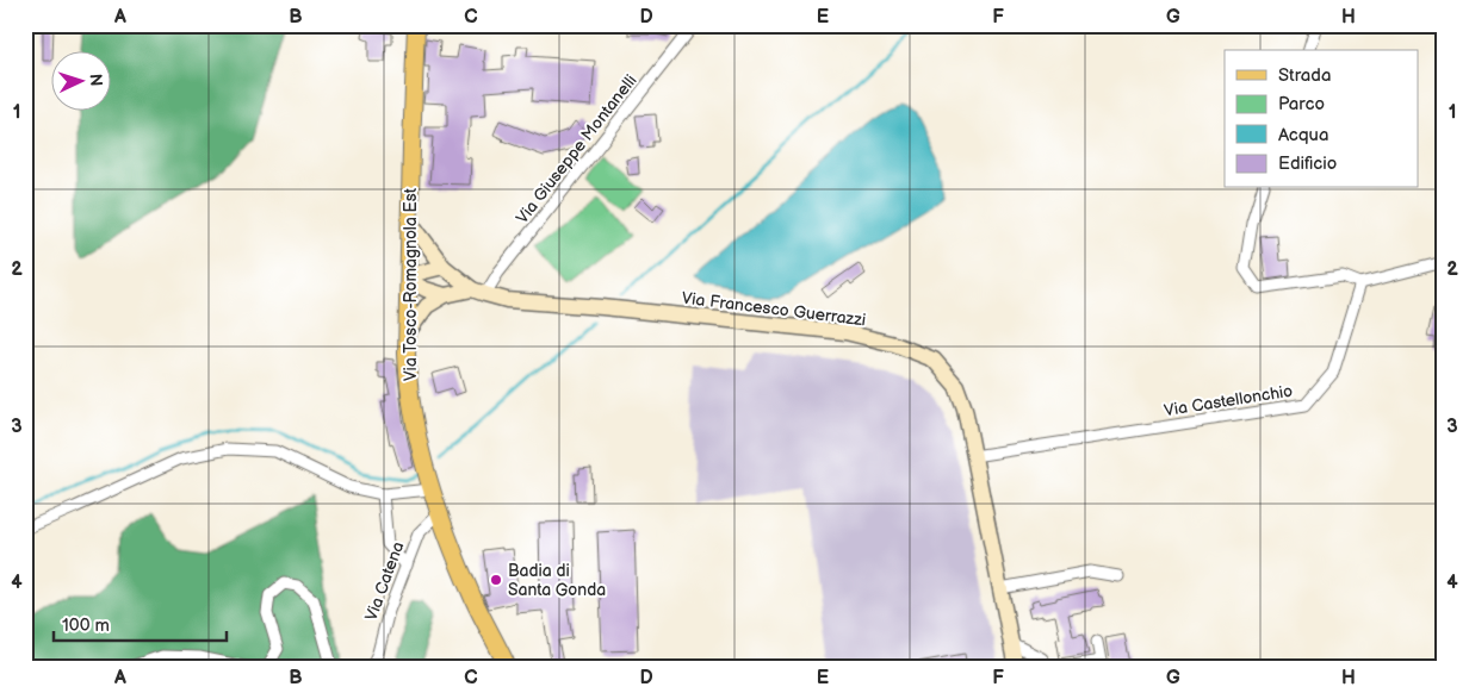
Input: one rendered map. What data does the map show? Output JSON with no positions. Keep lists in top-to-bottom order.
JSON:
{
  "streets": {
    "main road": ["Via Tosco-Romagnola Est", "Via Francesco Guerrazzi"],
    "street": ["Via Giuseppe Montanelli", "Via Castellonchio", "Via Catena"]
  },
  "crossings": [
    ["Via Giuseppe Montanelli", "Via Francesco Guerrazzi"],
    ["Via Tosco-Romagnola Est", "Via Francesco Guerrazzi"],
    ["Via Tosco-Romagnola Est", "Via Catena"],
    ["Via Francesco Guerrazzi", "Via Castellonchio"]
  ],
  "places": ["Badia di Santa Gonda"],
  "legend": [
    "Strada",
    "Parco",
    "Acqua",
    "Edificio"
  ],
  "scale_bar": "100 m",
  "north": "right",
  "grid": {
    "columns": [
      "A",
      "B",
      "C",
      "D",
      "E",
      "F",
      "G",
      "H"
    ],
    "rows": [
      "1",
      "2",
      "3",
      "4"
    ]
  }
}
